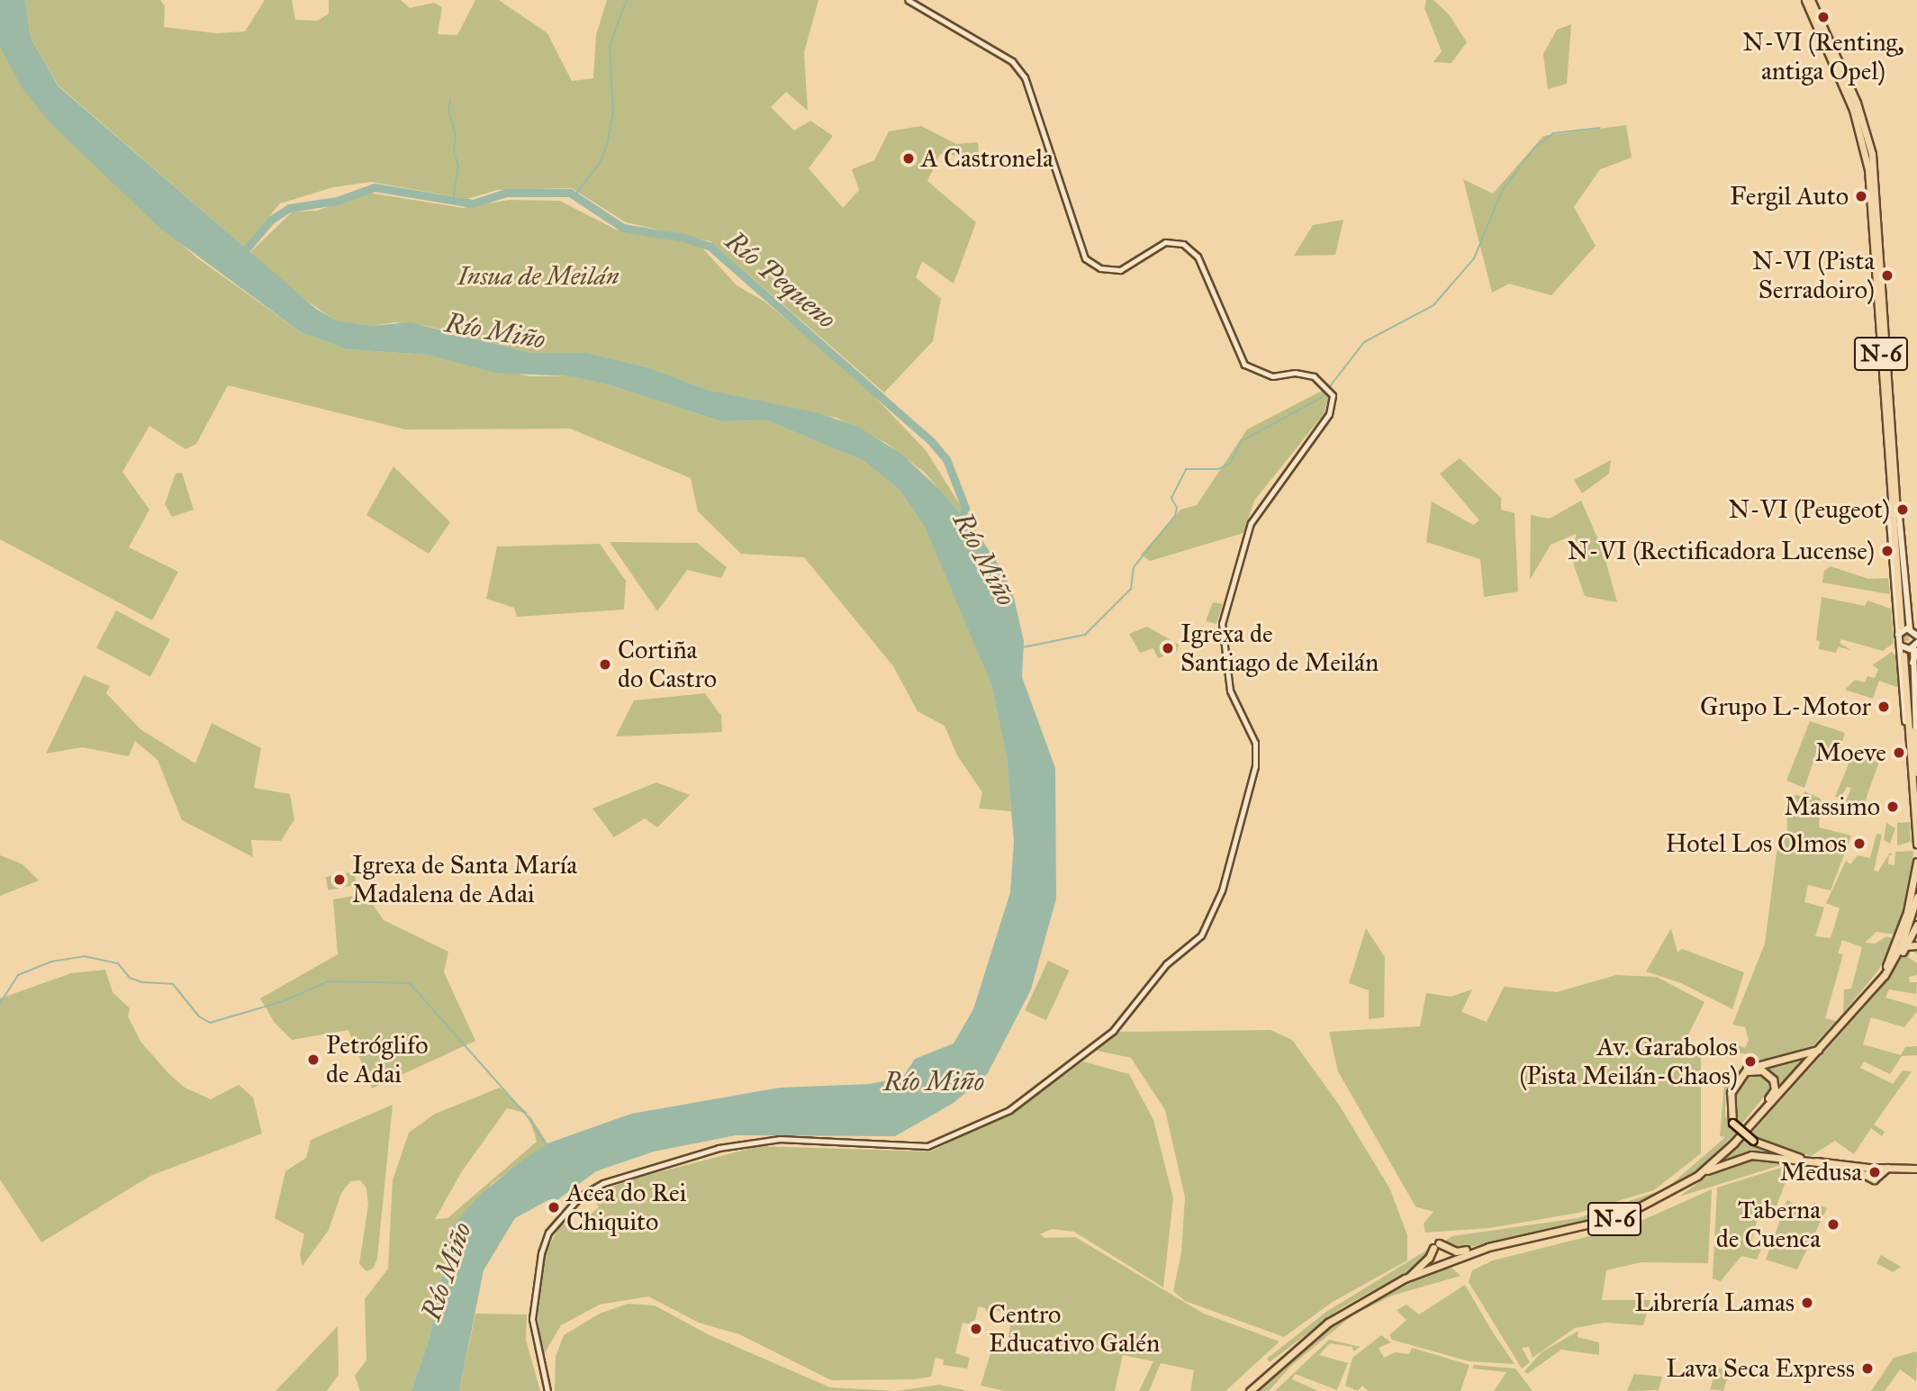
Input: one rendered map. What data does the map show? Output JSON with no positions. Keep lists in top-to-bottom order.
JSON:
{
  "streets": {
    "highway": ["N-6"]
  },
  "water": ["Río Pequeno", "Río Miño"],
  "parks": ["Insua de Meilán"],
  "places": [
    "N-VI (Renting, antiga Opel)",
    "A Castronela",
    "Fergil Auto",
    "N-VI (Pista Serradoiro)",
    "N-VI (Peugeot)",
    "N-VI (Rectificadora Lucense)",
    "Igrexa de Santiago de Meilán",
    "Cortiña do Castro",
    "Grupo L-Motor",
    "Moeve",
    "Massimo",
    "Hotel Los Olmos",
    "Igrexa de Santa María Madalena de Adai",
    "Petróglifo de Adai",
    "Av. Garabolos (Pista Meilán-Chaos)",
    "Medusa",
    "Acea do Rei Chiquito",
    "Taberna de Cuenca",
    "Librería Lamas",
    "Centro Educativo Galén",
    "Lava Seca Express"
  ]
}
